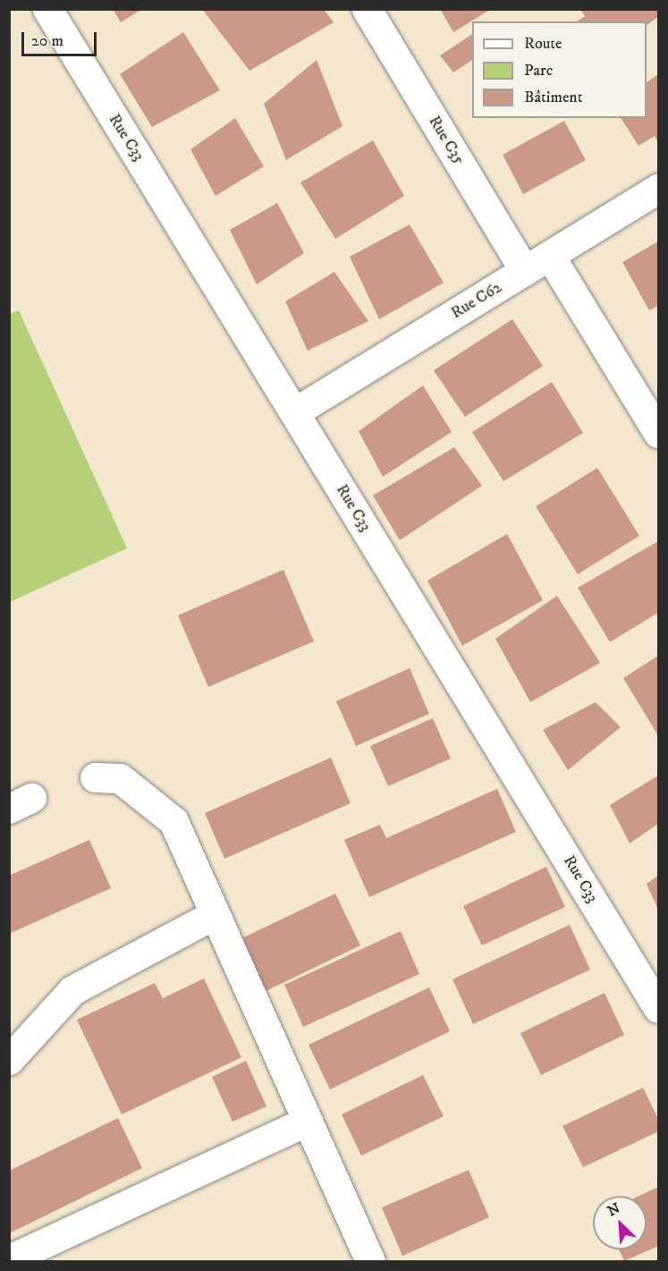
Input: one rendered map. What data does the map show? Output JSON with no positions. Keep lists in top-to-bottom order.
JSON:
{
  "streets": {
    "street": ["Rue C33", "Rue C35", "Rue C62"]
  },
  "crossings": [
    ["Rue C33", "Rue C62"],
    ["Rue C35", "Rue C62"]
  ],
  "legend": ["Route", "Parc", "Bâtiment"],
  "scale_bar": "20 m",
  "north": "top left"
}
